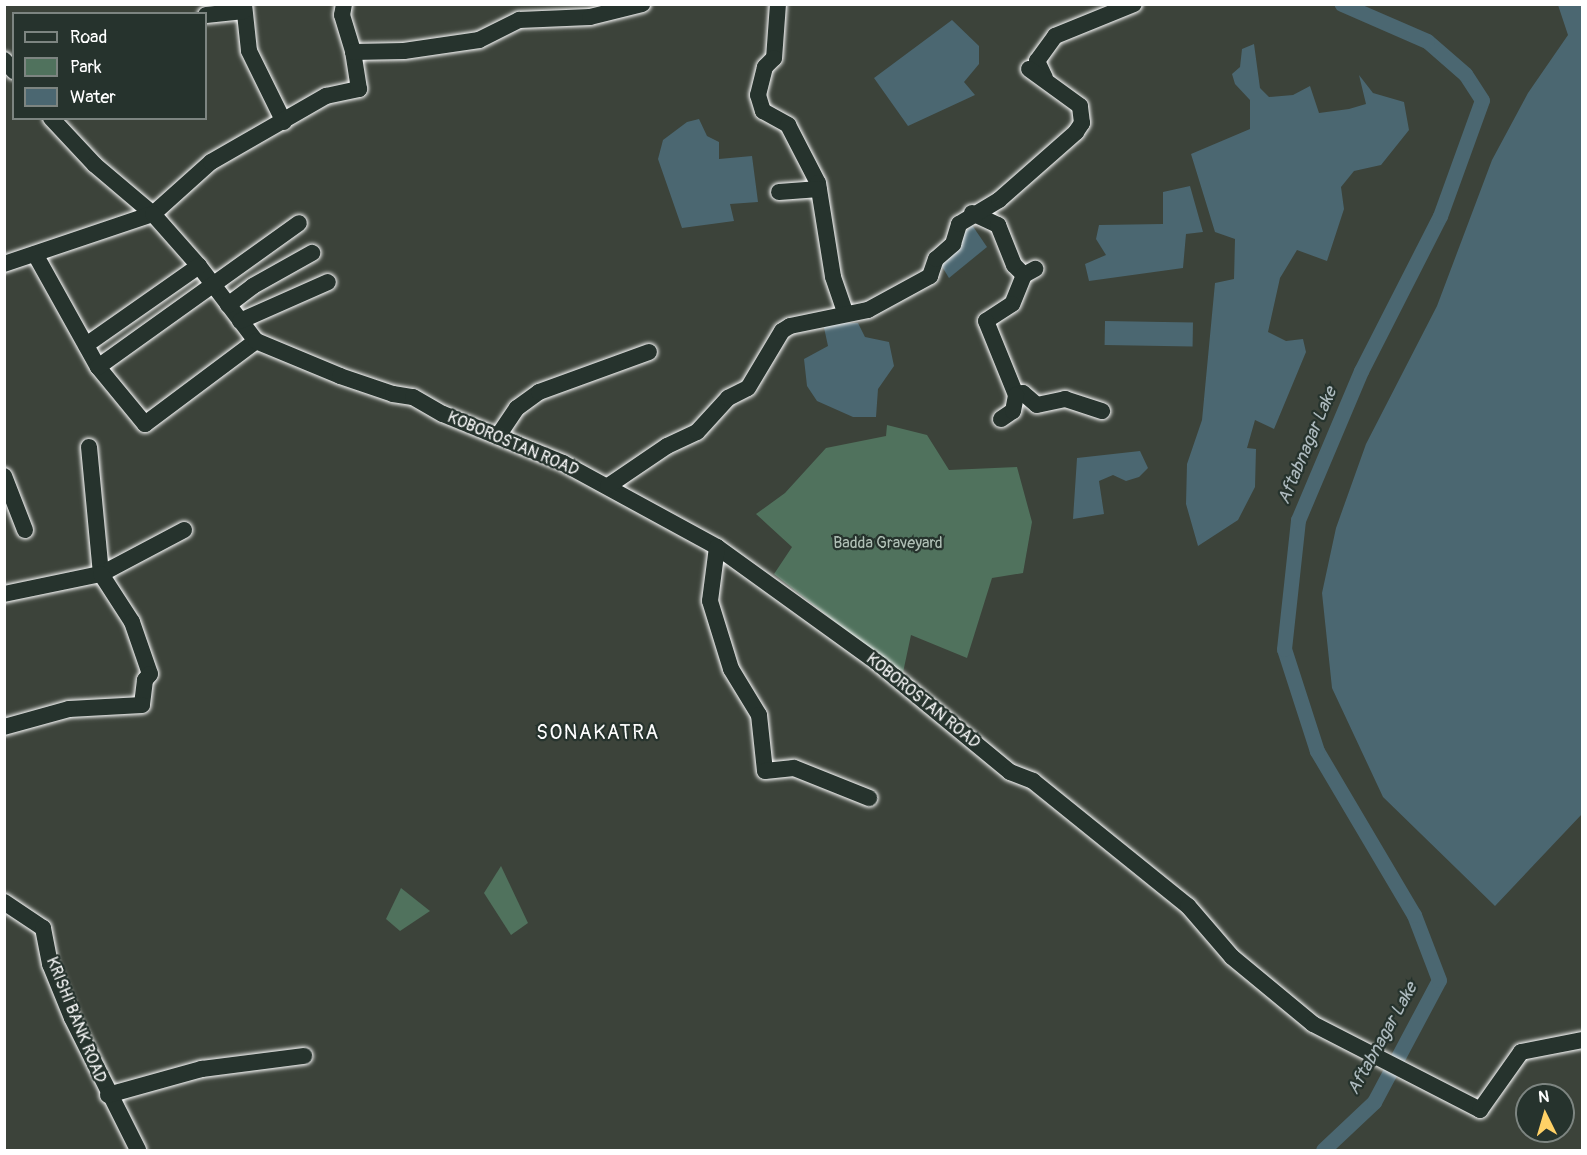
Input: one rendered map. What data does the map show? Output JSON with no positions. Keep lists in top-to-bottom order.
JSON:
{
  "streets": {
    "street": ["KOBOROSTAN ROAD", "KRISHI BANK ROAD"]
  },
  "districts": ["SONAKATRA"],
  "water": ["Aftabnagar Lake"],
  "parks": ["Badda Graveyard"],
  "legend": ["Road", "Park", "Water"],
  "north": "top"
}
